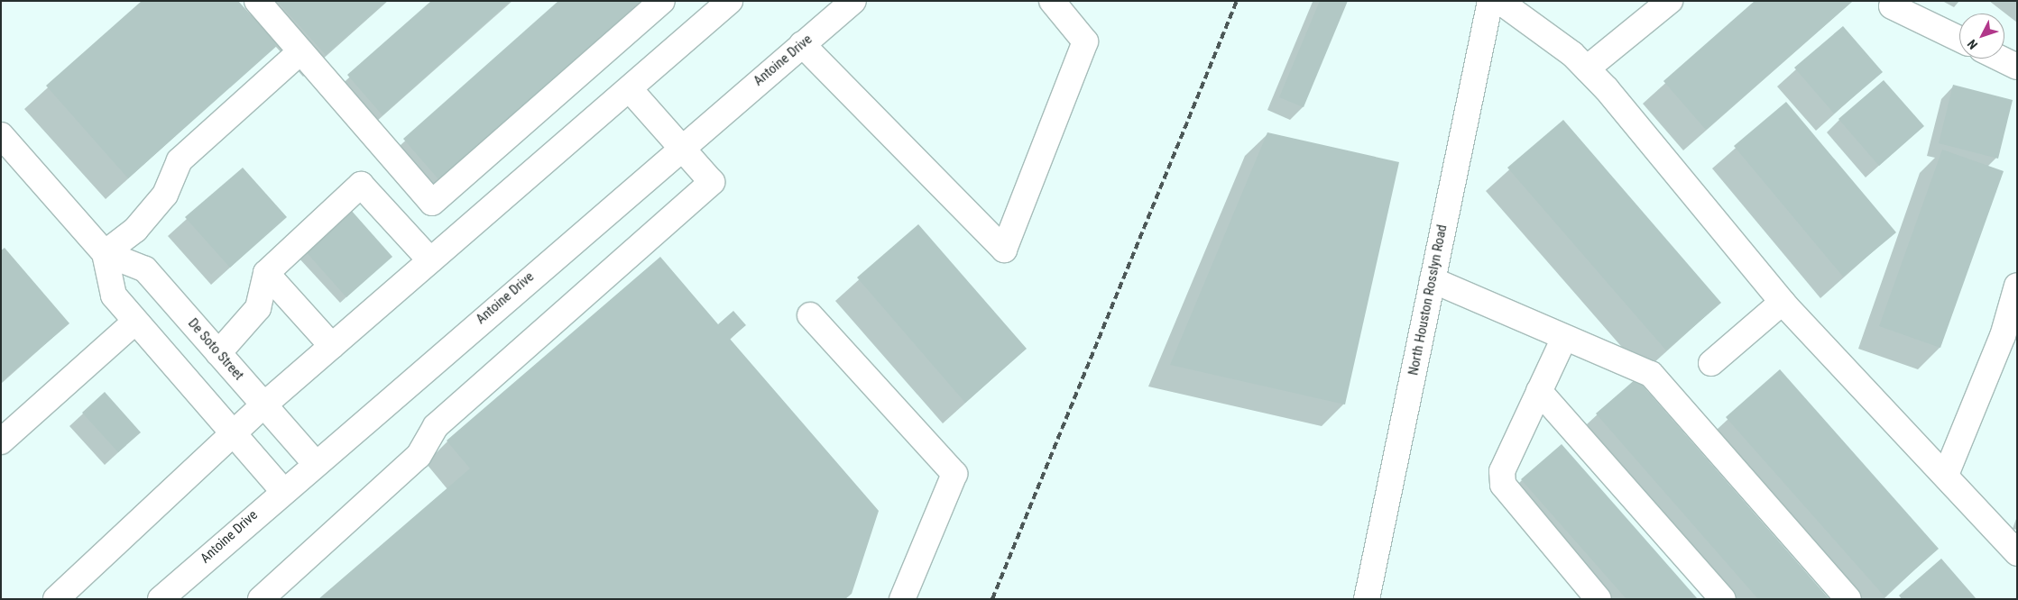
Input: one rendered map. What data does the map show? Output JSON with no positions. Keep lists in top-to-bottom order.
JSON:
{
  "streets": {
    "main road": ["Antoine Drive", "North Houston Rosslyn Road", "De Soto Street"]
  },
  "crossings": [
    ["Antoine Drive", "De Soto Street"]
  ],
  "north": "bottom left"
}
